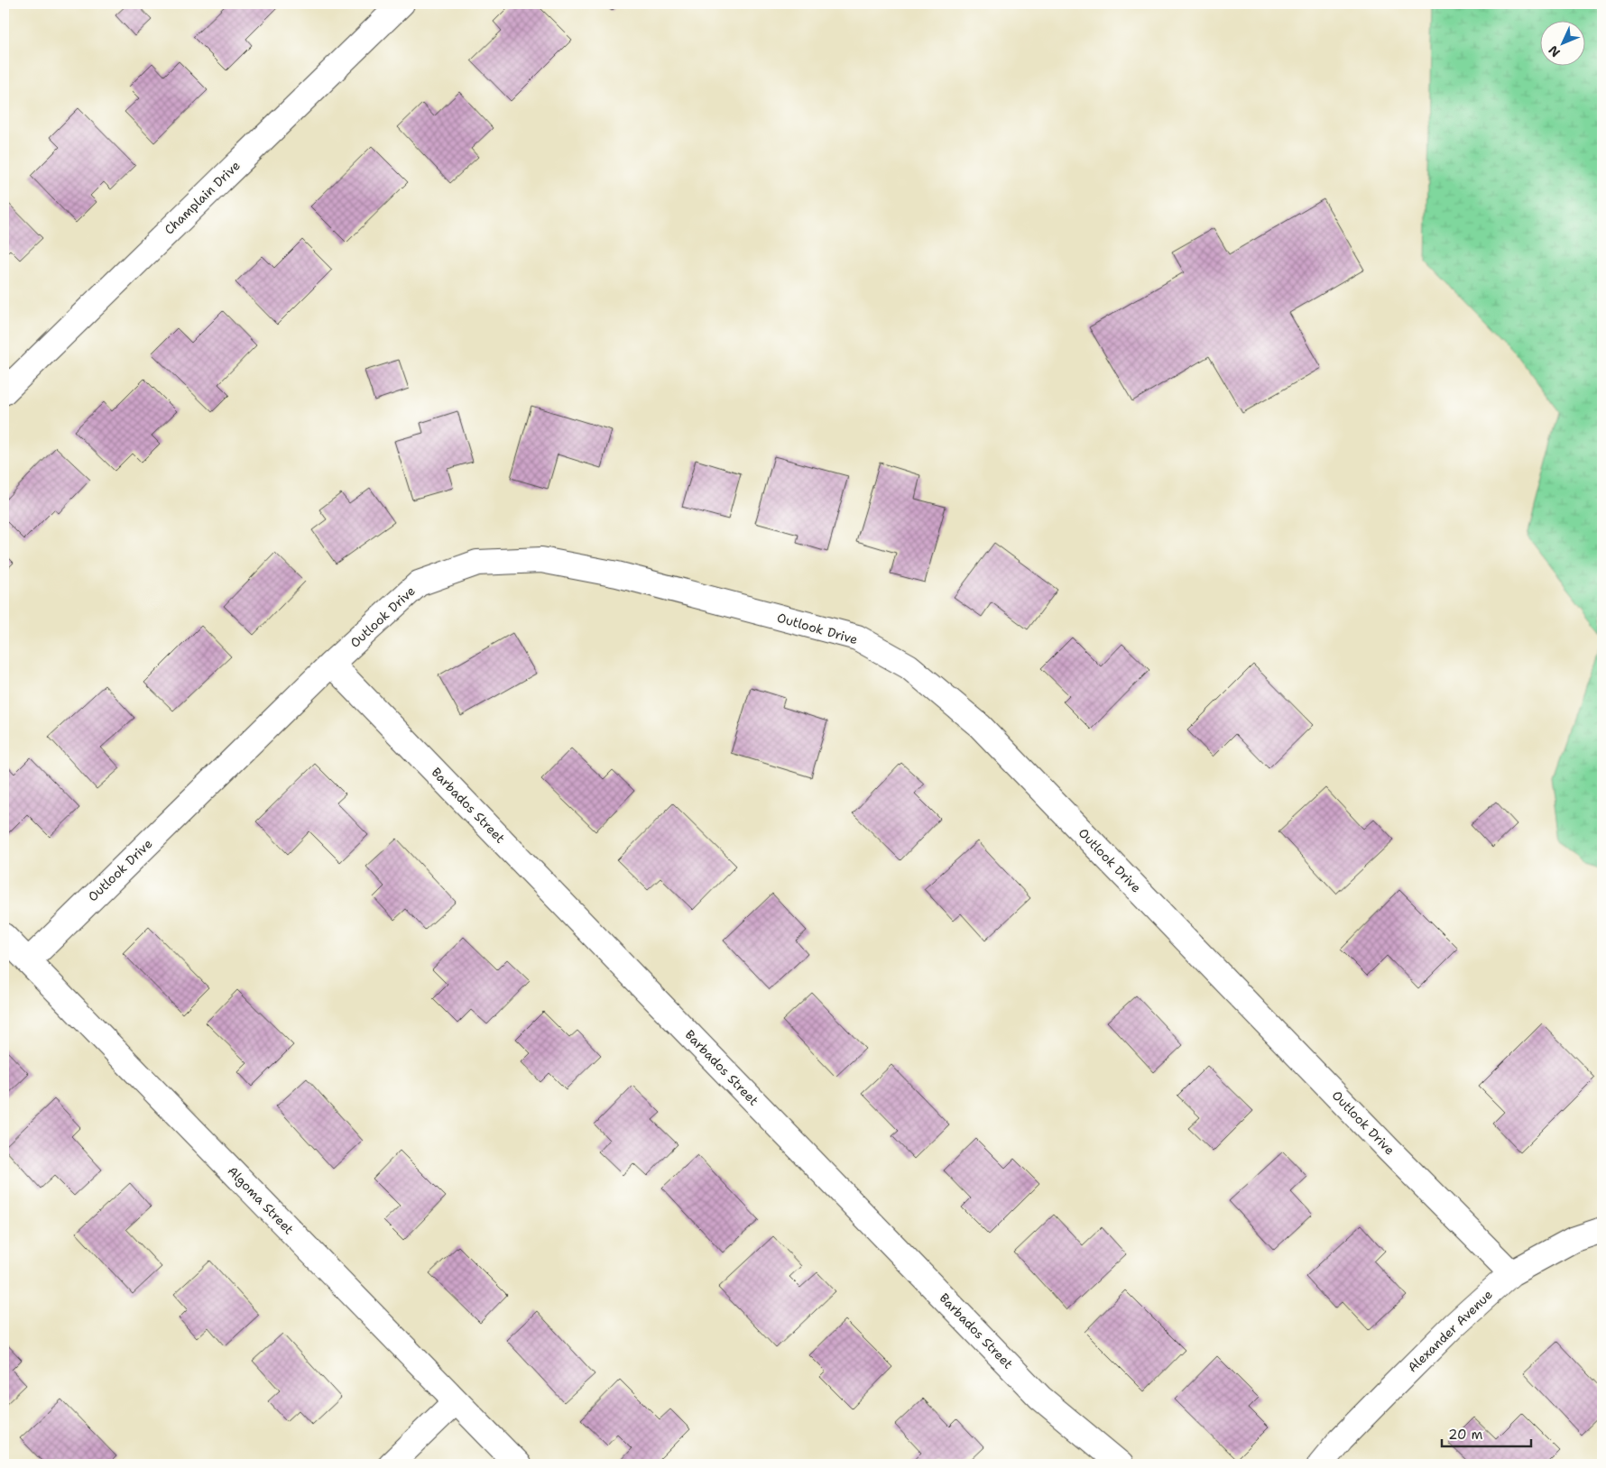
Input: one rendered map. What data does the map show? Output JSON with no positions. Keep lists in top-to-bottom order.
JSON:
{
  "streets": {
    "street": [
      "Champlain Drive",
      "Outlook Drive",
      "Barbados Street",
      "Algoma Street",
      "Alexander Avenue"
    ]
  },
  "crossings": [
    ["Outlook Drive", "Barbados Street"],
    ["Outlook Drive", "Algoma Street"],
    ["Outlook Drive", "Alexander Avenue"]
  ],
  "scale_bar": "20 m",
  "north": "bottom left"
}
